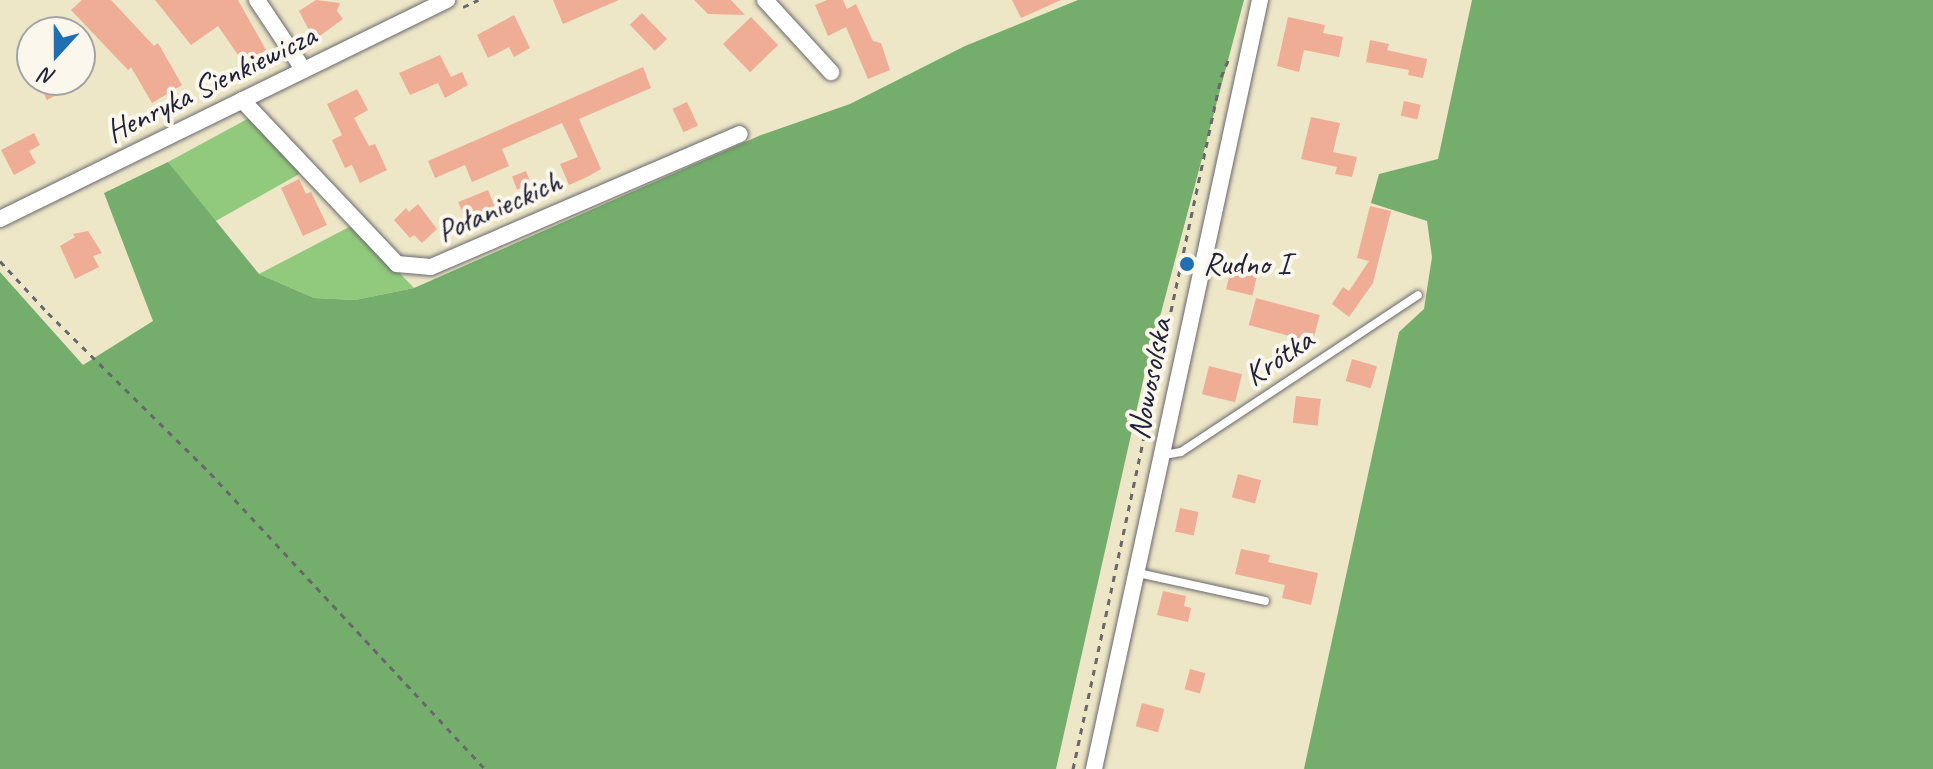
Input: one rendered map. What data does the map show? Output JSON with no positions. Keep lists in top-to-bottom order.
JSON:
{
  "streets": {
    "street": ["Henryka Sienkiewicza", "Połanieckich", "Nowosolska"],
    "lane": ["Krótka"]
  },
  "crossings": [
    ["Henryka Sienkiewicza", "Połanieckich"],
    ["Krótka", "Nowosolska"]
  ],
  "places": ["Rudno I"],
  "north": "bottom"
}
